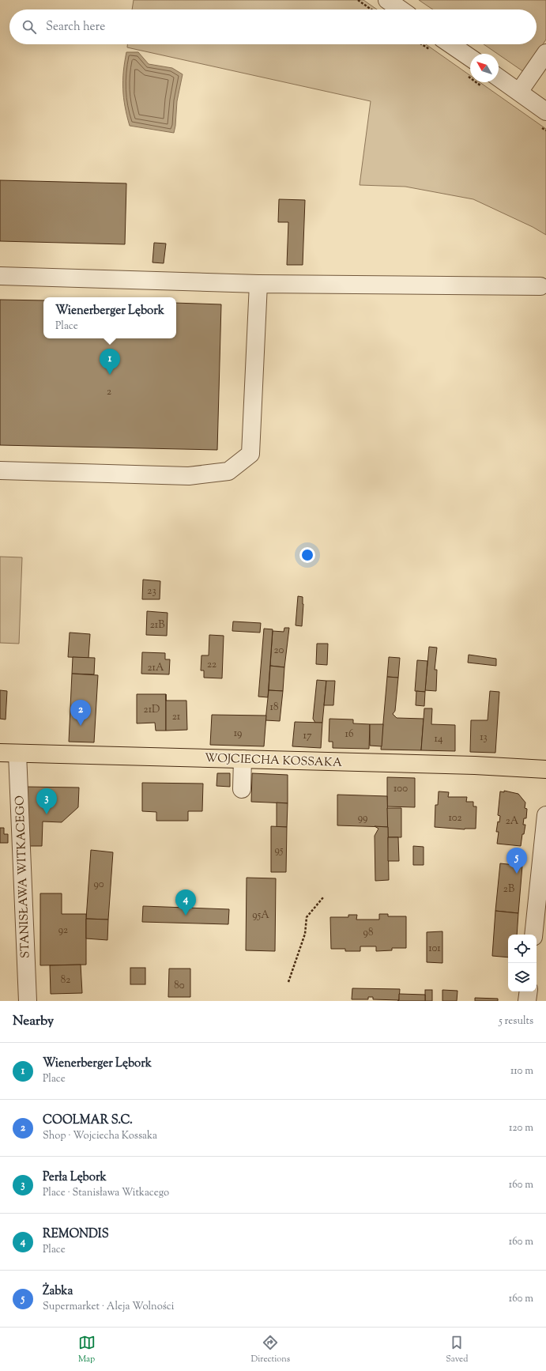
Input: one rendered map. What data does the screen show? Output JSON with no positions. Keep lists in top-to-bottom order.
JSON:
{
  "streets": {
    "main road": ["WOJCIECHA KOSSAKA"],
    "street": ["STANISŁAWA WITKACEGO"]
  },
  "crossings": [
    ["WOJCIECHA KOSSAKA", "STANISŁAWA WITKACEGO"]
  ],
  "house_numbers": [
    "2",
    "23",
    "21B",
    "20",
    "22",
    "21A",
    "18",
    "21D",
    "21",
    "19",
    "16",
    "17",
    "13",
    "14",
    "100",
    "99",
    "102",
    "2A",
    "95",
    "90",
    "2B",
    "95A",
    "92",
    "98",
    "101",
    "82",
    "80"
  ],
  "north": "top left",
  "page": {
    "search": "Search here",
    "popup": ["Wienerberger Lębork", "Place"],
    "pins": [
      "1",
      "2",
      "3",
      "5",
      "4"
    ],
    "heading": ["Nearby", "5 results"],
    "list": [
      {
        "mark": "1",
        "name": "Wienerberger Lębork",
        "note": "Place",
        "value": "110 m"
      },
      {
        "mark": "2",
        "name": "COOLMAR S.C.",
        "note": "Shop · Wojciecha Kossaka",
        "value": "120 m"
      },
      {
        "mark": "3",
        "name": "Perła Lębork",
        "note": "Place · Stanisława Witkacego",
        "value": "160 m"
      },
      {
        "mark": "4",
        "name": "REMONDIS",
        "note": "Place",
        "value": "160 m"
      },
      {
        "mark": "5",
        "name": "Żabka",
        "note": "Supermarket · Aleja Wolności",
        "value": "160 m"
      }
    ],
    "nav": ["Map", "Directions", "Saved"]
  }
}
